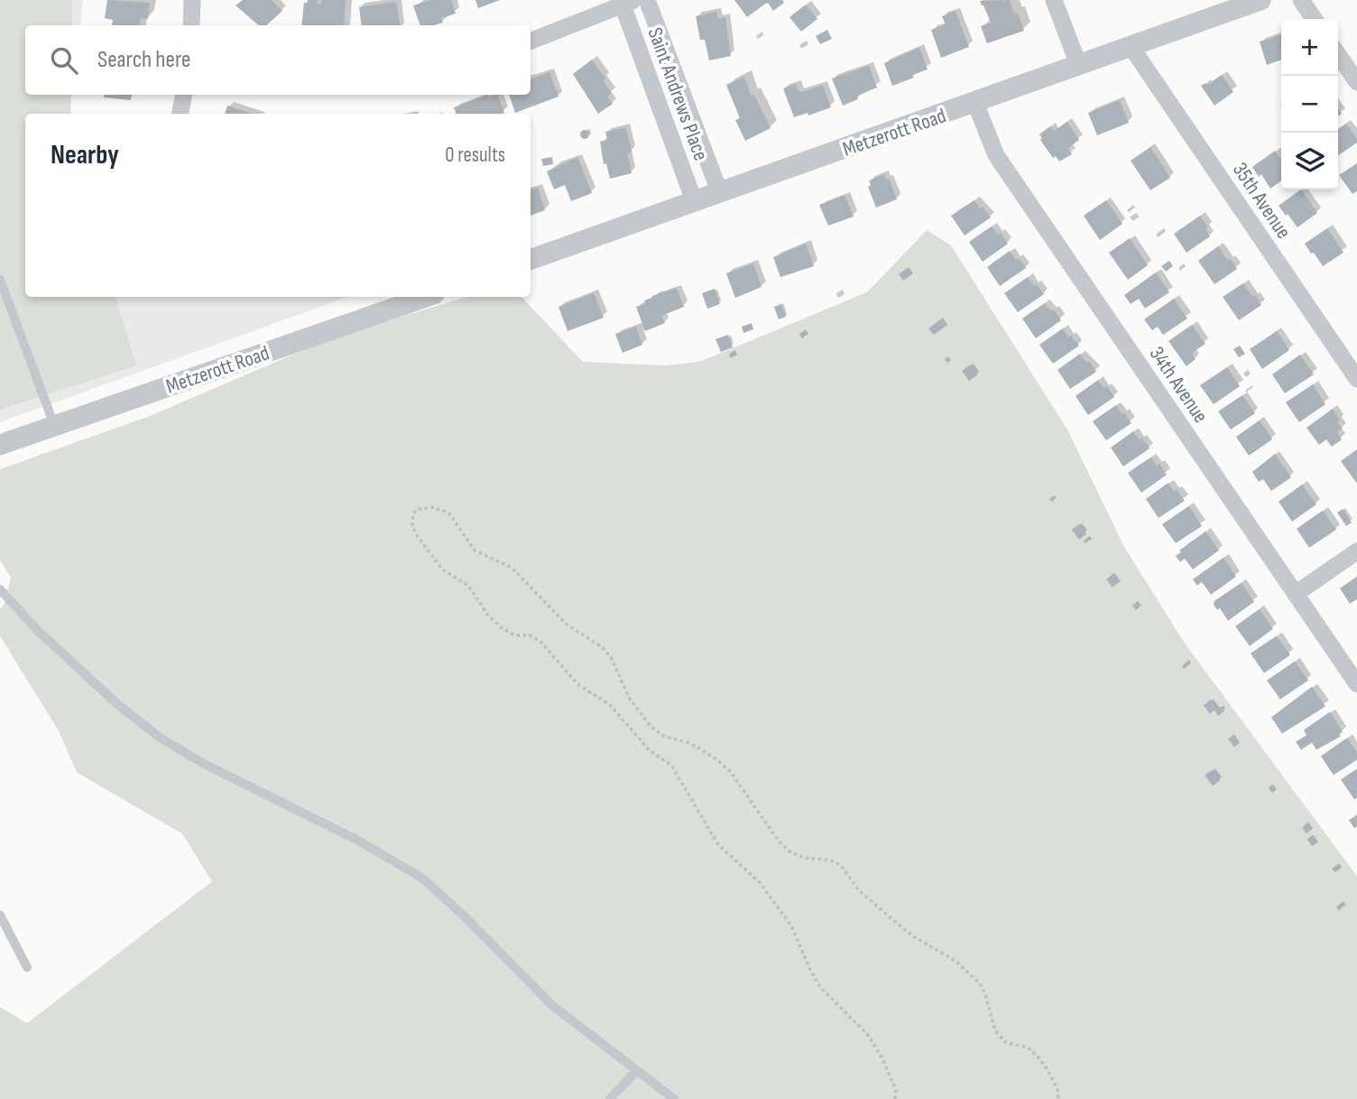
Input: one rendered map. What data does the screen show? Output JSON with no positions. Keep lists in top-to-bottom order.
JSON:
{
  "streets": {
    "street": [
      "Saint Andrews Place",
      "Metzerott Road",
      "35th Avenue",
      "34th Avenue"
    ]
  },
  "crossings": [
    ["Saint Andrews Place", "Metzerott Road"],
    ["Metzerott Road", "35th Avenue"],
    ["Metzerott Road", "34th Avenue"]
  ],
  "page": {
    "map_buttons": ["+", "−"],
    "search": "Search here",
    "heading": ["Nearby", "0 results"]
  }
}
